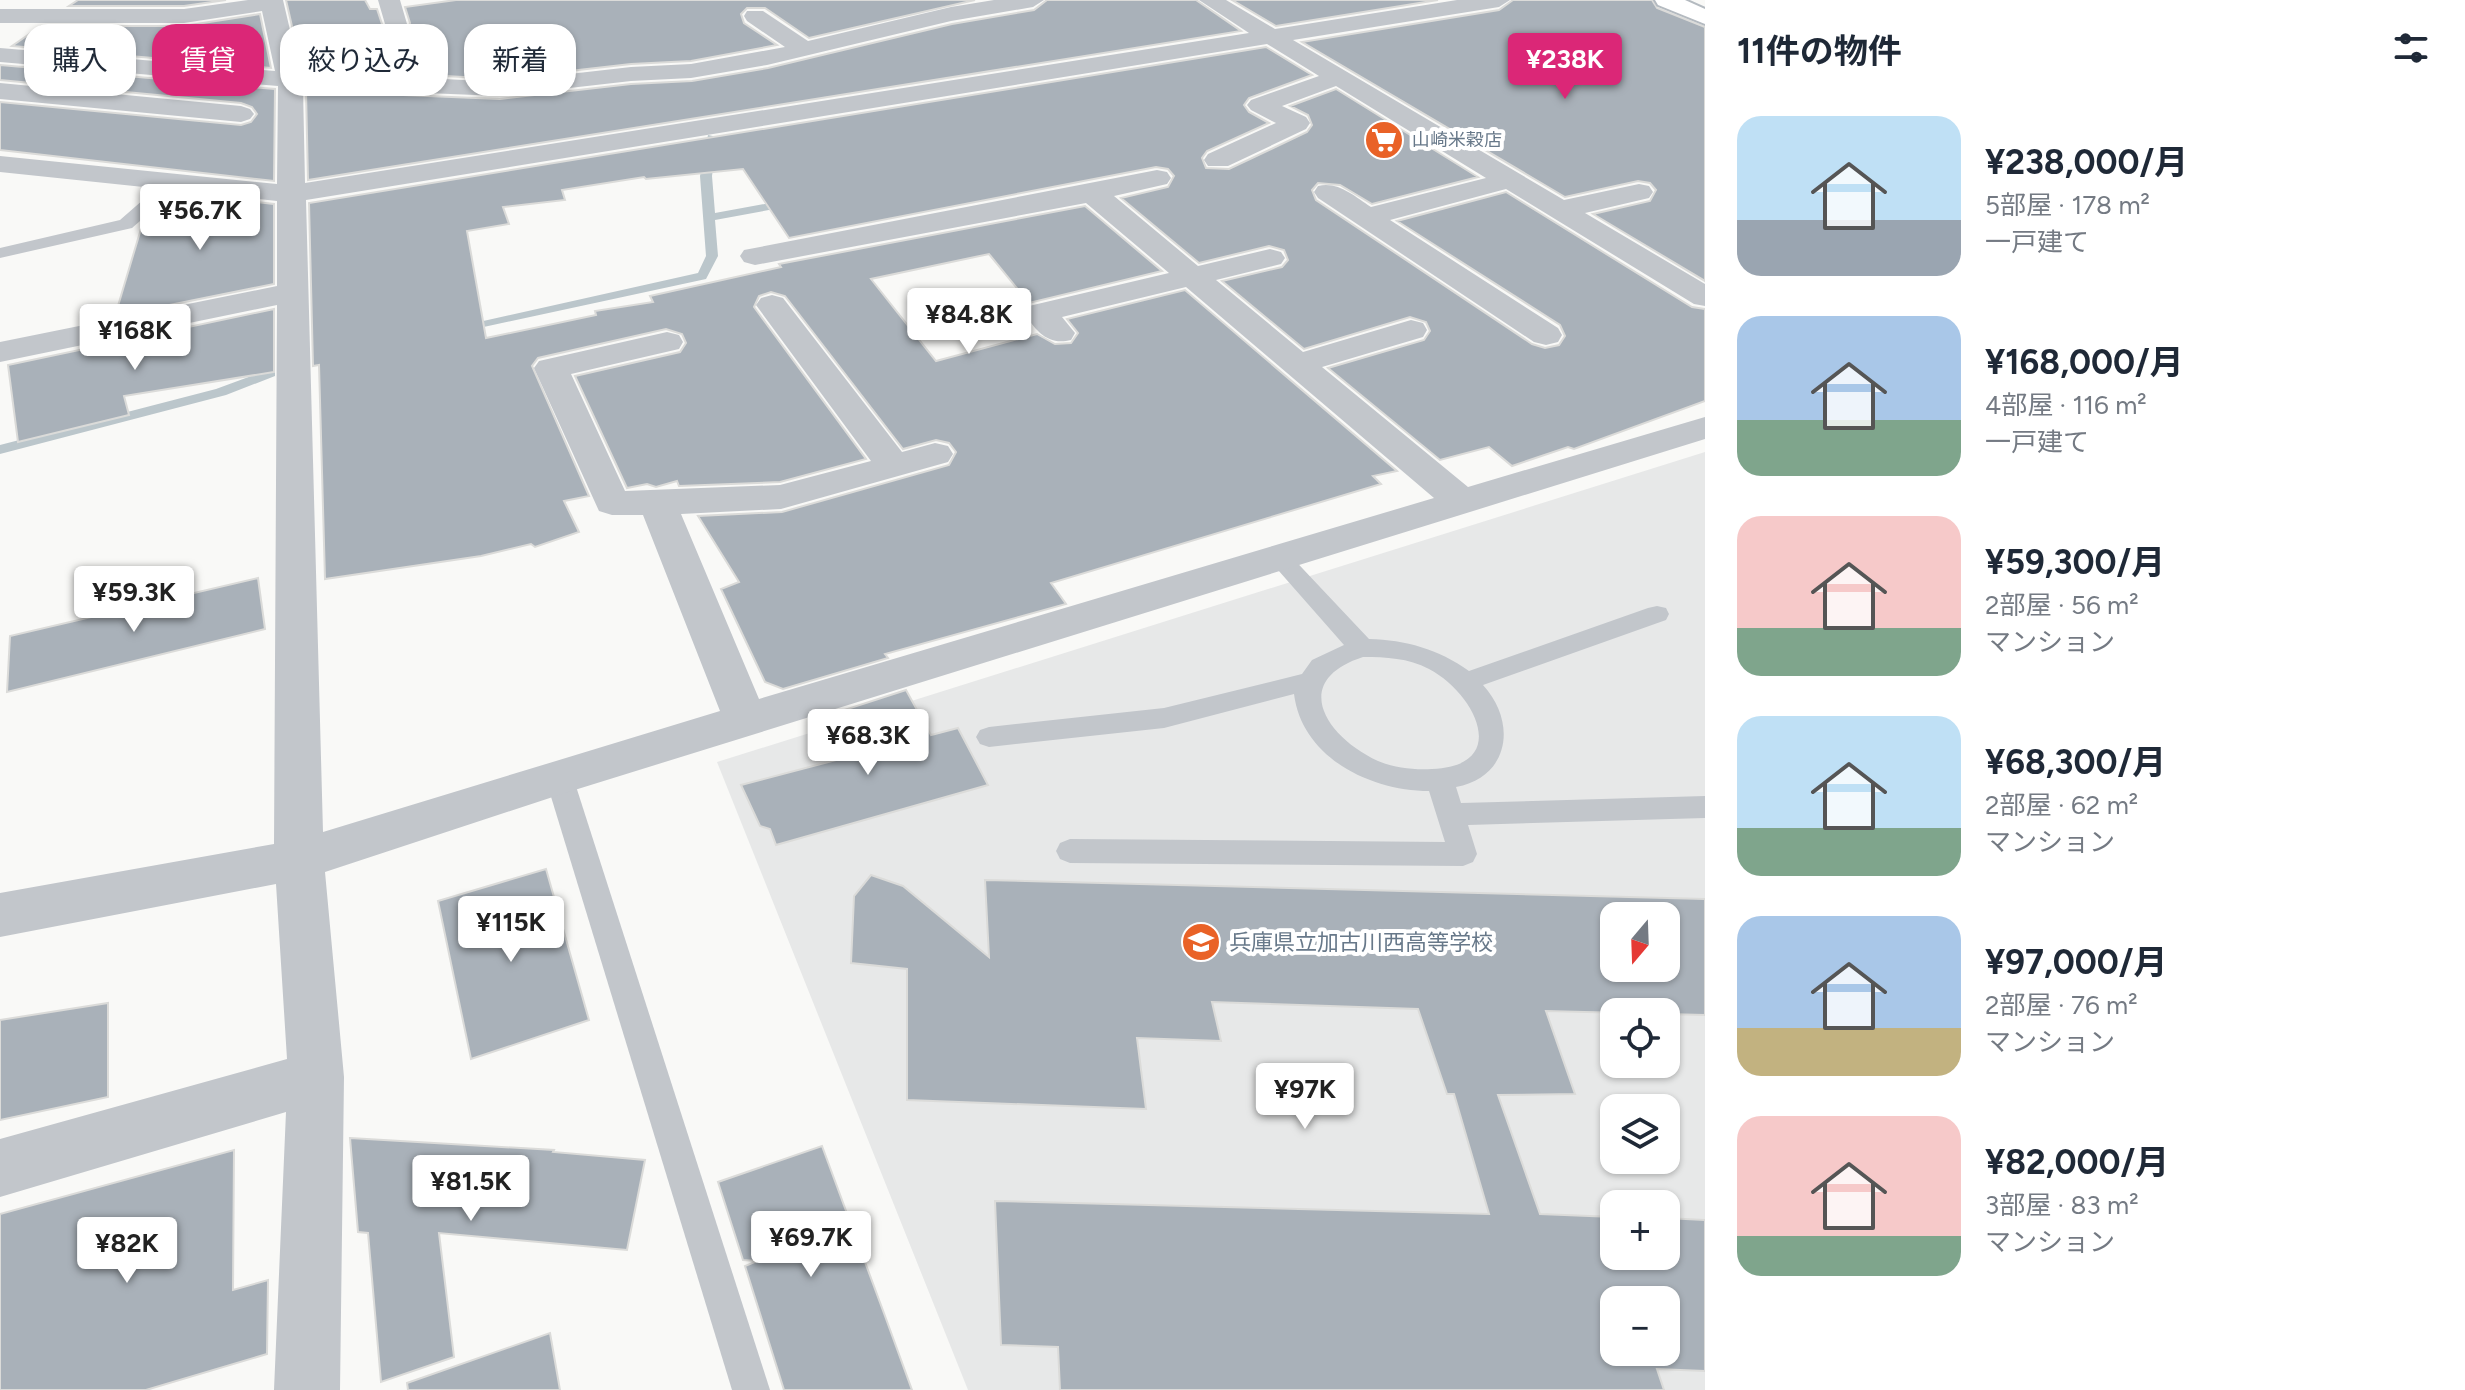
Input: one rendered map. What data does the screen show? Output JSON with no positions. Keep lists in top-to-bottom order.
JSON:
{
  "places": {
    "supermarket": ["山崎米穀店"],
    "school or university": ["兵庫県立加古川西高等学校"]
  },
  "north": "bottom",
  "page": {
    "heading": "11件の物件",
    "chip": [
      "購入",
      "賃貸",
      "絞り込み",
      "新着"
    ],
    "price": [
      "¥238K",
      "¥56.7K",
      "¥84.8K",
      "¥168K",
      "¥59.3K",
      "¥68.3K",
      "¥115K",
      "¥97K",
      "¥81.5K",
      "¥69.7K",
      "¥82K"
    ],
    "list": [
      {
        "name": "¥238,000/月",
        "note": "5部屋 · 178 m² · 一戸建て"
      },
      {
        "name": "¥168,000/月",
        "note": "4部屋 · 116 m² · 一戸建て"
      },
      {
        "name": "¥59,300/月",
        "note": "2部屋 · 56 m² · マンション"
      },
      {
        "name": "¥68,300/月",
        "note": "2部屋 · 62 m² · マンション"
      },
      {
        "name": "¥97,000/月",
        "note": "2部屋 · 76 m² · マンション"
      },
      {
        "name": "¥82,000/月",
        "note": "3部屋 · 83 m² · マンション"
      }
    ],
    "map_buttons": ["+", "−"]
  }
}
